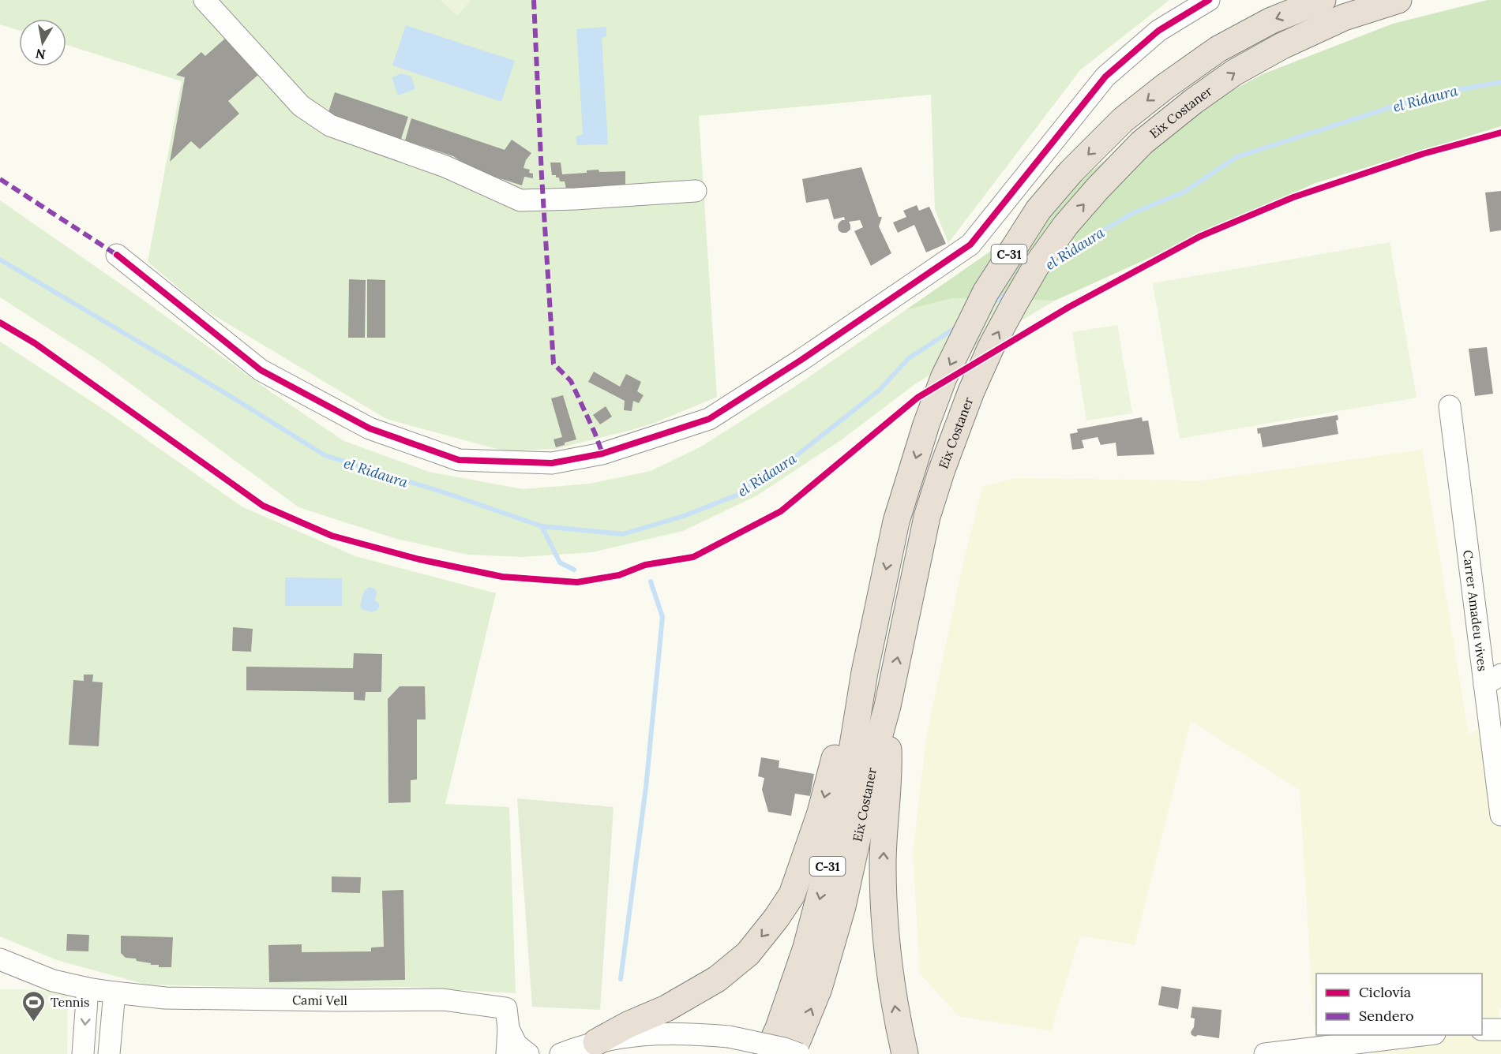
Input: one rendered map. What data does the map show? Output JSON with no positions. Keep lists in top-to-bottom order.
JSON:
{
  "streets": {
    "highway": ["Eix Costaner", "C-31"],
    "street": ["Carrer Amadeu vives", "Camí Vell"]
  },
  "water": ["el Ridaura"],
  "places": {
    "sports": ["Tennis"]
  },
  "legend": ["Ciclovía", "Sendero"],
  "north": "bottom"
}
